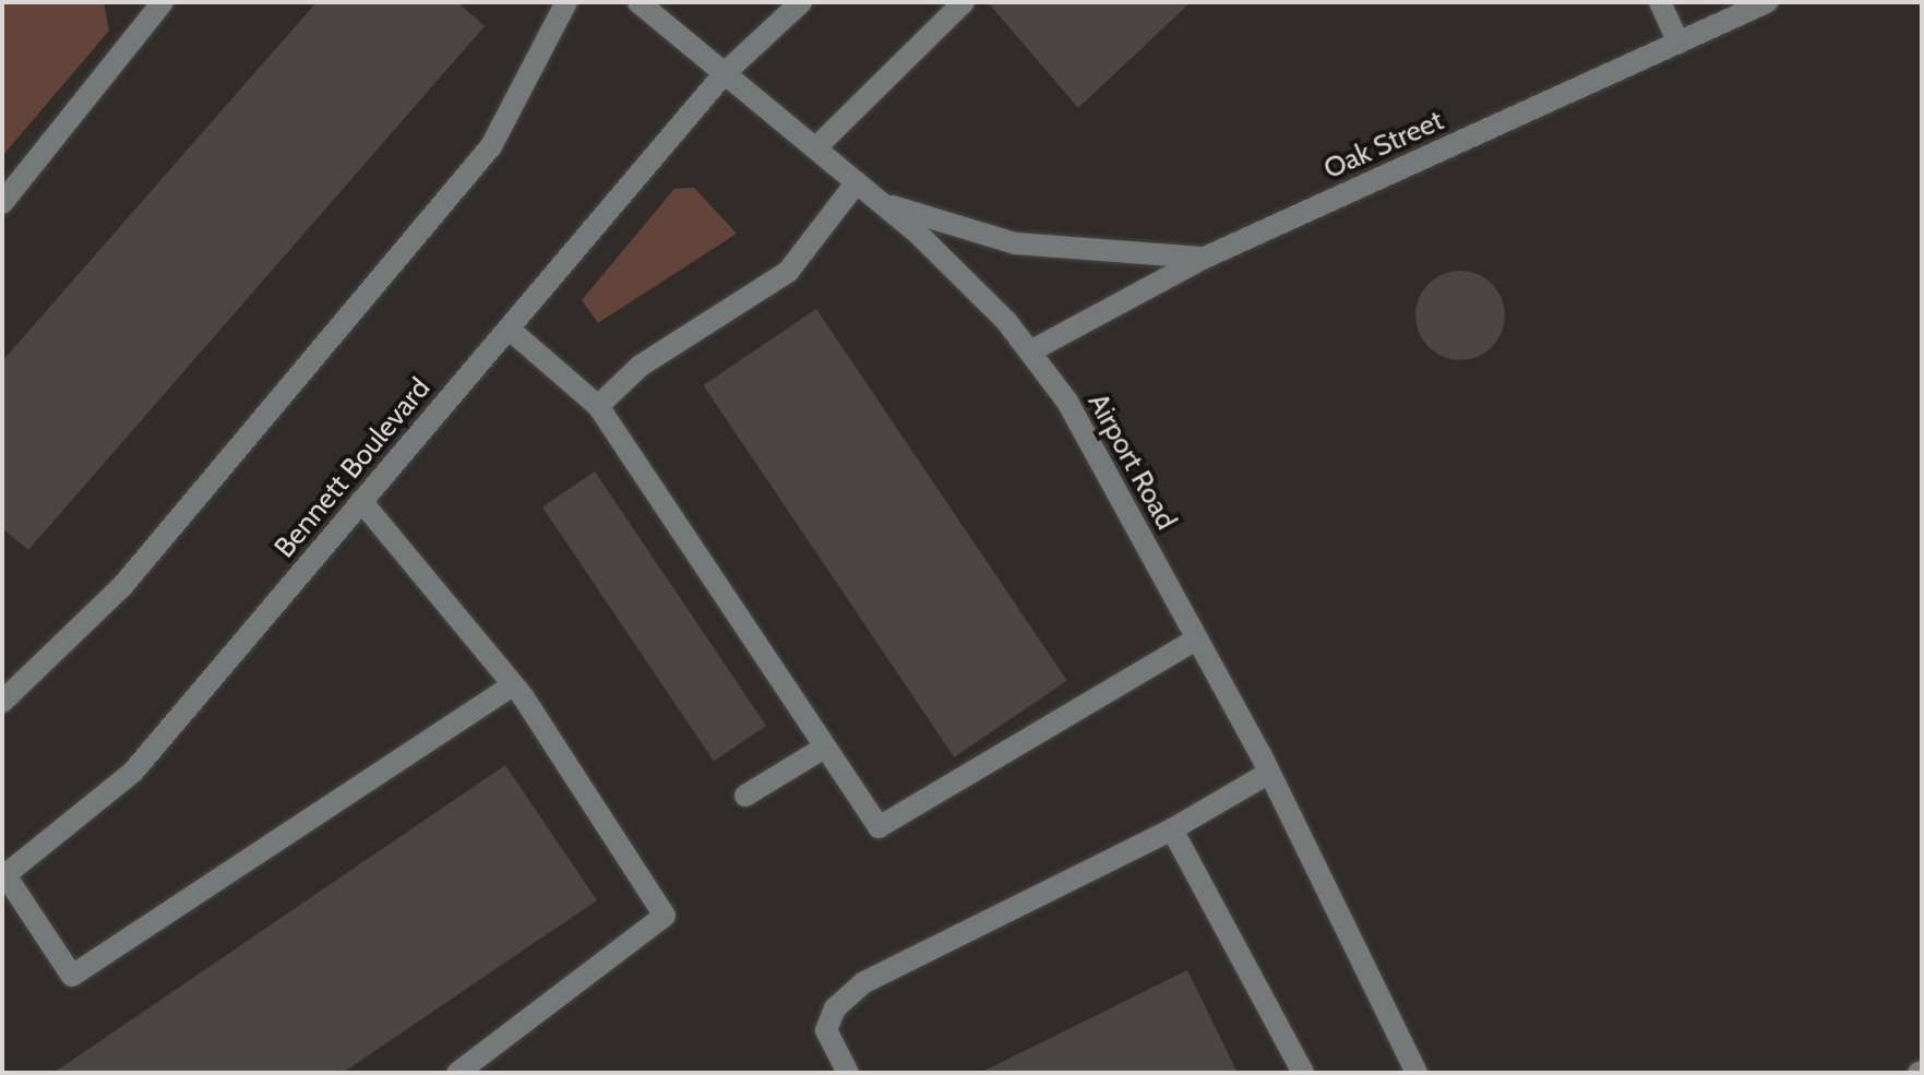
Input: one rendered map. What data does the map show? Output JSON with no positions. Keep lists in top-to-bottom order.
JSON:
{
  "streets": {
    "street": ["Oak Street", "Airport Road", "Bennett Boulevard"]
  },
  "crossings": [
    ["Oak Street", "Airport Road"],
    ["Airport Road", "Bennett Boulevard"]
  ]
}
